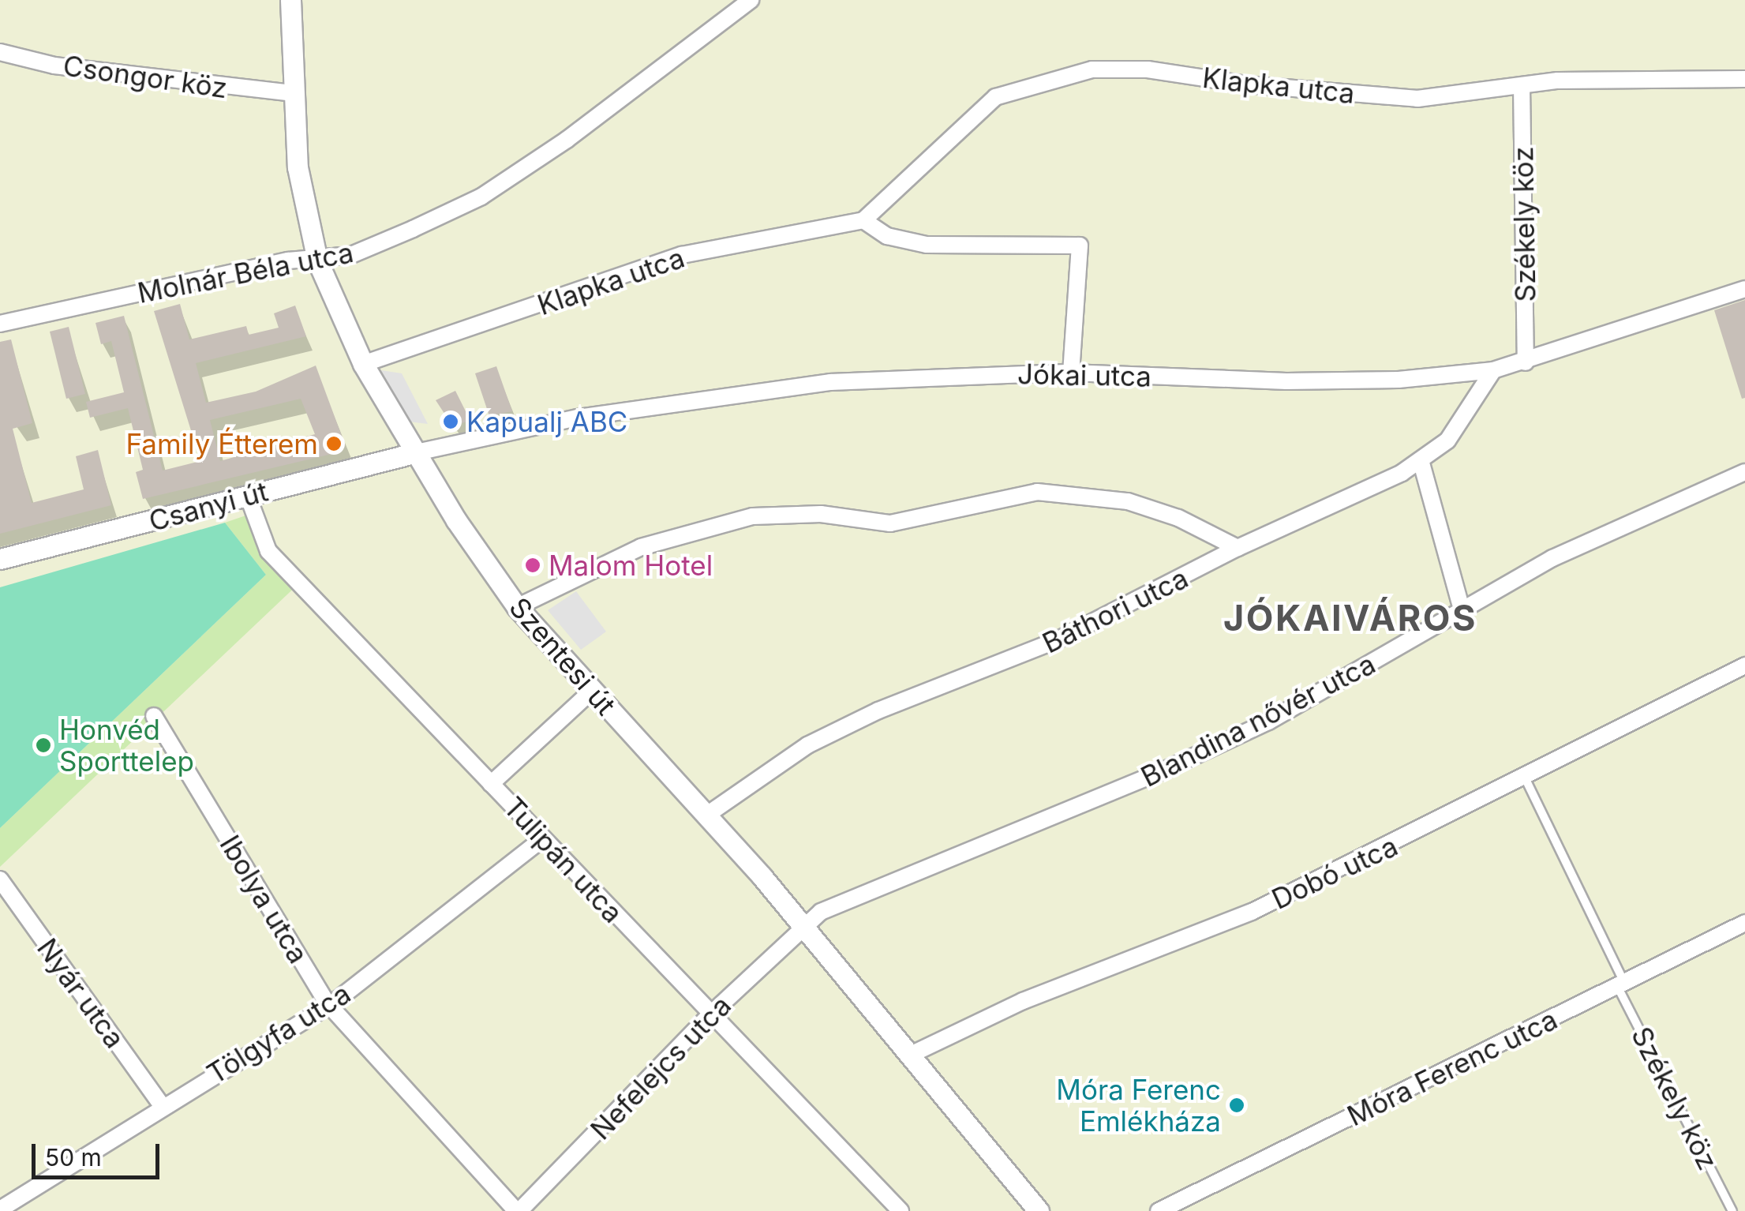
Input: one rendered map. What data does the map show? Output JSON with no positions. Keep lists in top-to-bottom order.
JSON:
{
  "streets": {
    "street": [
      "Csongor köz",
      "Klapka utca",
      "Székely köz",
      "Molnár Béla utca",
      "Jókai utca",
      "Csanyi út",
      "Báthori utca",
      "Szentesi út",
      "Blandina nővér utca",
      "Tulipán utca",
      "Dobó utca",
      "Ibolya utca",
      "Nyár utca",
      "Tölgyfa utca",
      "Nefelejcs utca",
      "Móra Ferenc utca"
    ]
  },
  "crossings": [
    ["Csongor köz", "Szentesi út"],
    ["Klapka utca", "Székely köz"],
    ["Klapka utca", "Szentesi út"],
    ["Székely köz", "Jókai utca"],
    ["Székely köz", "Dobó utca"],
    ["Székely köz", "Móra Ferenc utca"],
    ["Molnár Béla utca", "Szentesi út"],
    ["Jókai utca", "Csanyi út"],
    ["Jókai utca", "Báthori utca"],
    ["Jókai utca", "Szentesi út"],
    ["Csanyi út", "Szentesi út"],
    ["Csanyi út", "Tulipán utca"],
    ["Báthori utca", "Szentesi út"],
    ["Szentesi út", "Blandina nővér utca"],
    ["Szentesi út", "Dobó utca"],
    ["Szentesi út", "Nefelejcs utca"],
    ["Blandina nővér utca", "Nefelejcs utca"],
    ["Tulipán utca", "Tölgyfa utca"],
    ["Tulipán utca", "Nefelejcs utca"],
    ["Ibolya utca", "Tölgyfa utca"],
    ["Ibolya utca", "Nefelejcs utca"],
    ["Nyár utca", "Tölgyfa utca"]
  ],
  "districts": ["JÓKAIVÁROS"],
  "places": [
    "Kapualj ABC",
    "Family Étterem",
    "Malom Hotel",
    "Honvéd Sporttelep",
    "Móra Ferenc Emlékháza"
  ],
  "scale_bar": "50 m"
}
